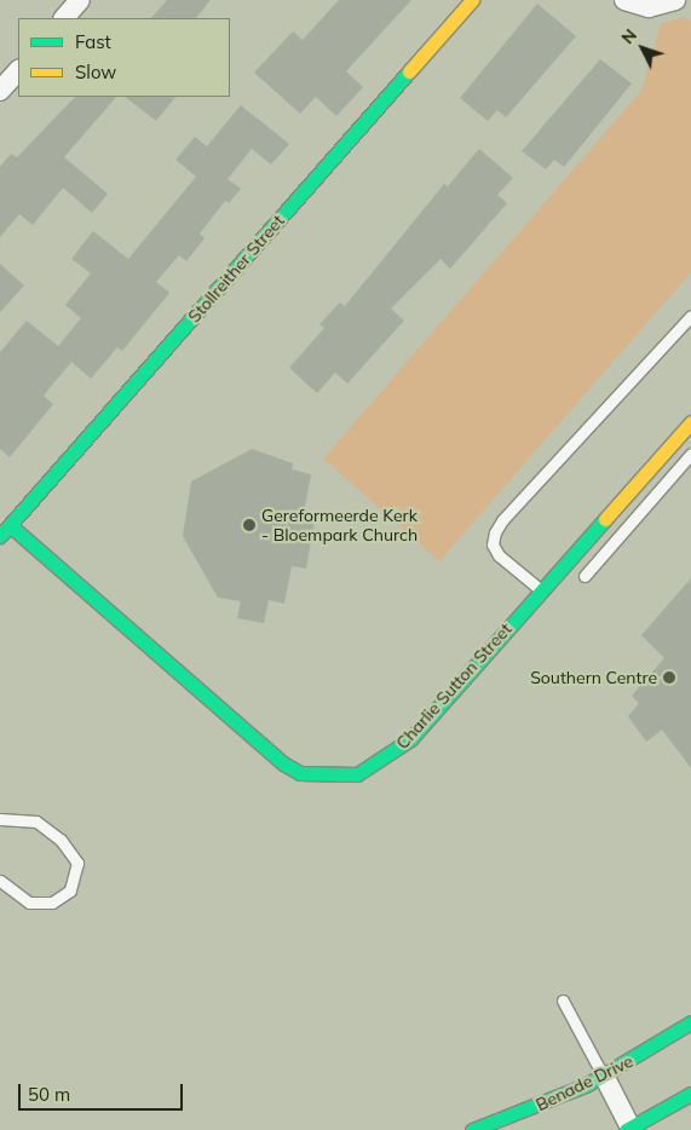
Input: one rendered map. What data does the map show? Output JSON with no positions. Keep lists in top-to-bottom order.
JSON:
{
  "streets": {
    "street": ["Stollreither Street", "Charlie Sutton Street", "Benade Drive"]
  },
  "crossings": [
    ["Stollreither Street", "Charlie Sutton Street"]
  ],
  "places": ["Gereformeerde Kerk - Bloempark Church", "Southern Centre"],
  "legend": ["Fast", "Slow"],
  "scale_bar": "50 m",
  "north": "top left"
}
